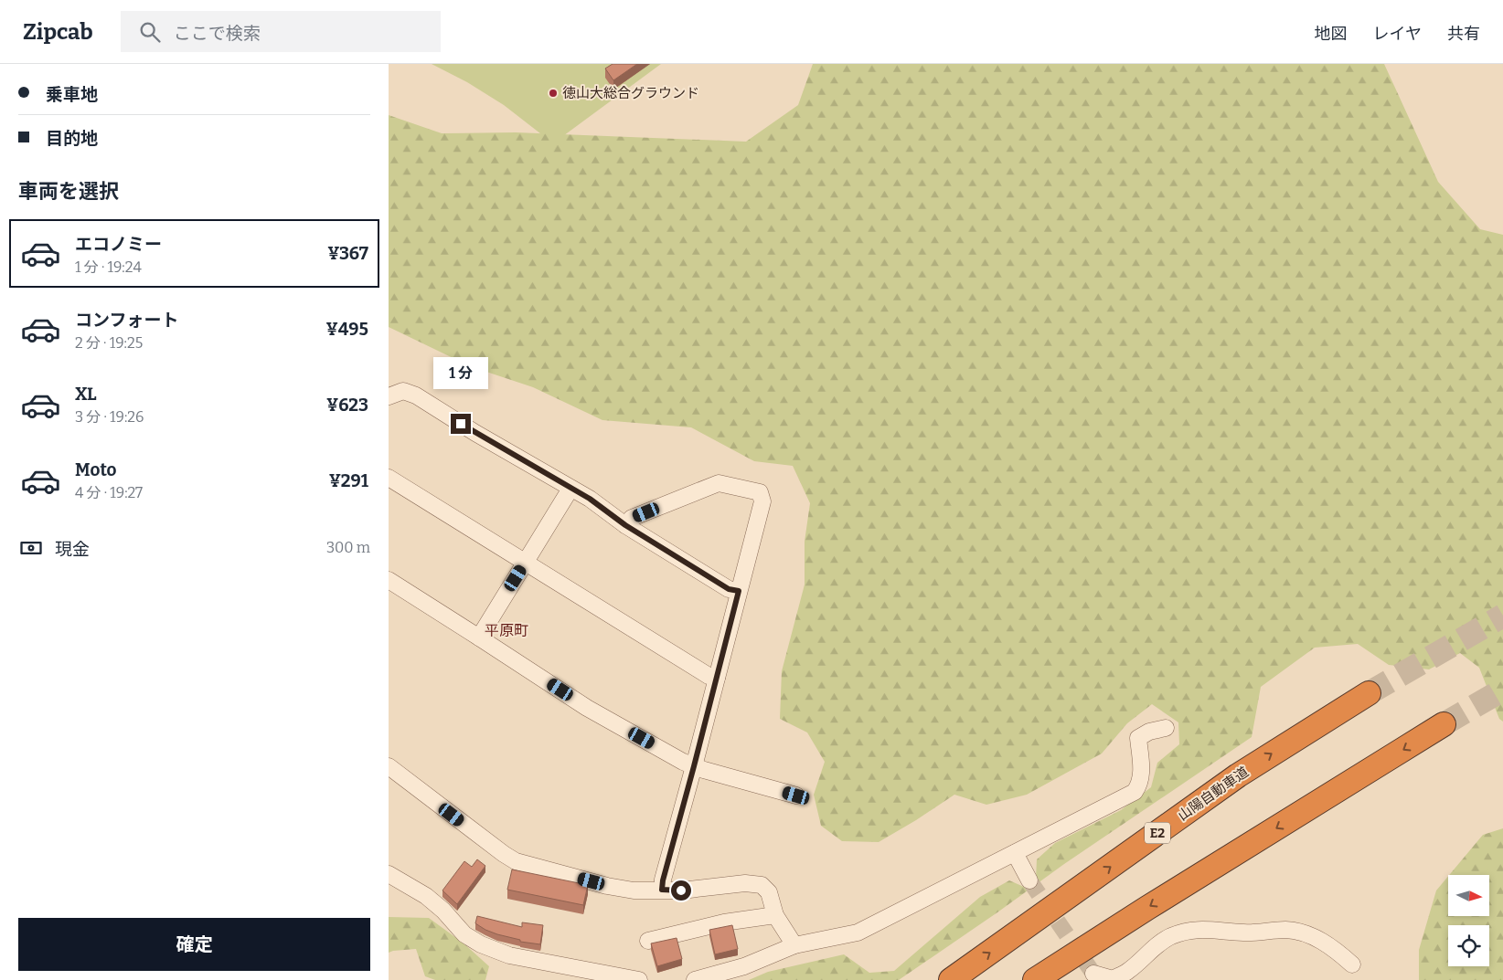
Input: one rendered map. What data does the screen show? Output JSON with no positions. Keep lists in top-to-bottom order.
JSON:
{
  "streets": {
    "highway": ["山陽自動車道", "E2"]
  },
  "districts": ["平原町"],
  "places": ["徳山大総合グラウンド"],
  "north": "right",
  "page": {
    "header": "Zipcab",
    "search": "ここで検索",
    "nav": ["地図", "レイヤ", "共有"],
    "banner": ["乗車地", "目的地"],
    "heading": "車両を選択",
    "list": [
      {
        "name": "エコノミー",
        "note": "1 分 · 19:24",
        "value": "¥367"
      },
      {
        "name": "コンフォート",
        "note": "2 分 · 19:25",
        "value": "¥495"
      },
      {
        "name": "XL",
        "note": "3 分 · 19:26",
        "value": "¥623"
      },
      {
        "name": "Moto",
        "note": "4 分 · 19:27",
        "value": "¥291"
      }
    ],
    "bubble": "1 分",
    "pay": ["現金", "300 m"],
    "buttons": "確定"
  }
}
